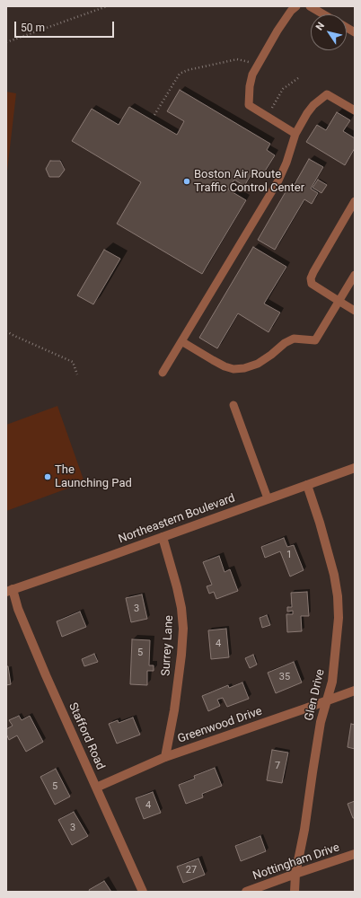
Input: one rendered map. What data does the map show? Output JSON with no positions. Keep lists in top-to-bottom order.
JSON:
{
  "streets": {
    "street": [
      "Northeastern Boulevard",
      "Surrey Lane",
      "Glen Drive",
      "Greenwood Drive",
      "Stafford Road",
      "Nottingham Drive"
    ]
  },
  "crossings": [
    ["Northeastern Boulevard", "Surrey Lane"],
    ["Northeastern Boulevard", "Glen Drive"],
    ["Northeastern Boulevard", "Stafford Road"],
    ["Surrey Lane", "Greenwood Drive"],
    ["Glen Drive", "Greenwood Drive"],
    ["Glen Drive", "Nottingham Drive"],
    ["Greenwood Drive", "Stafford Road"]
  ],
  "places": ["Boston Air Route Traffic Control Center", "The Launching Pad"],
  "house_numbers": [
    "1",
    "3",
    "4",
    "5",
    "35",
    "7",
    "5",
    "4",
    "3",
    "27"
  ],
  "scale_bar": "50 m",
  "north": "top left"
}
